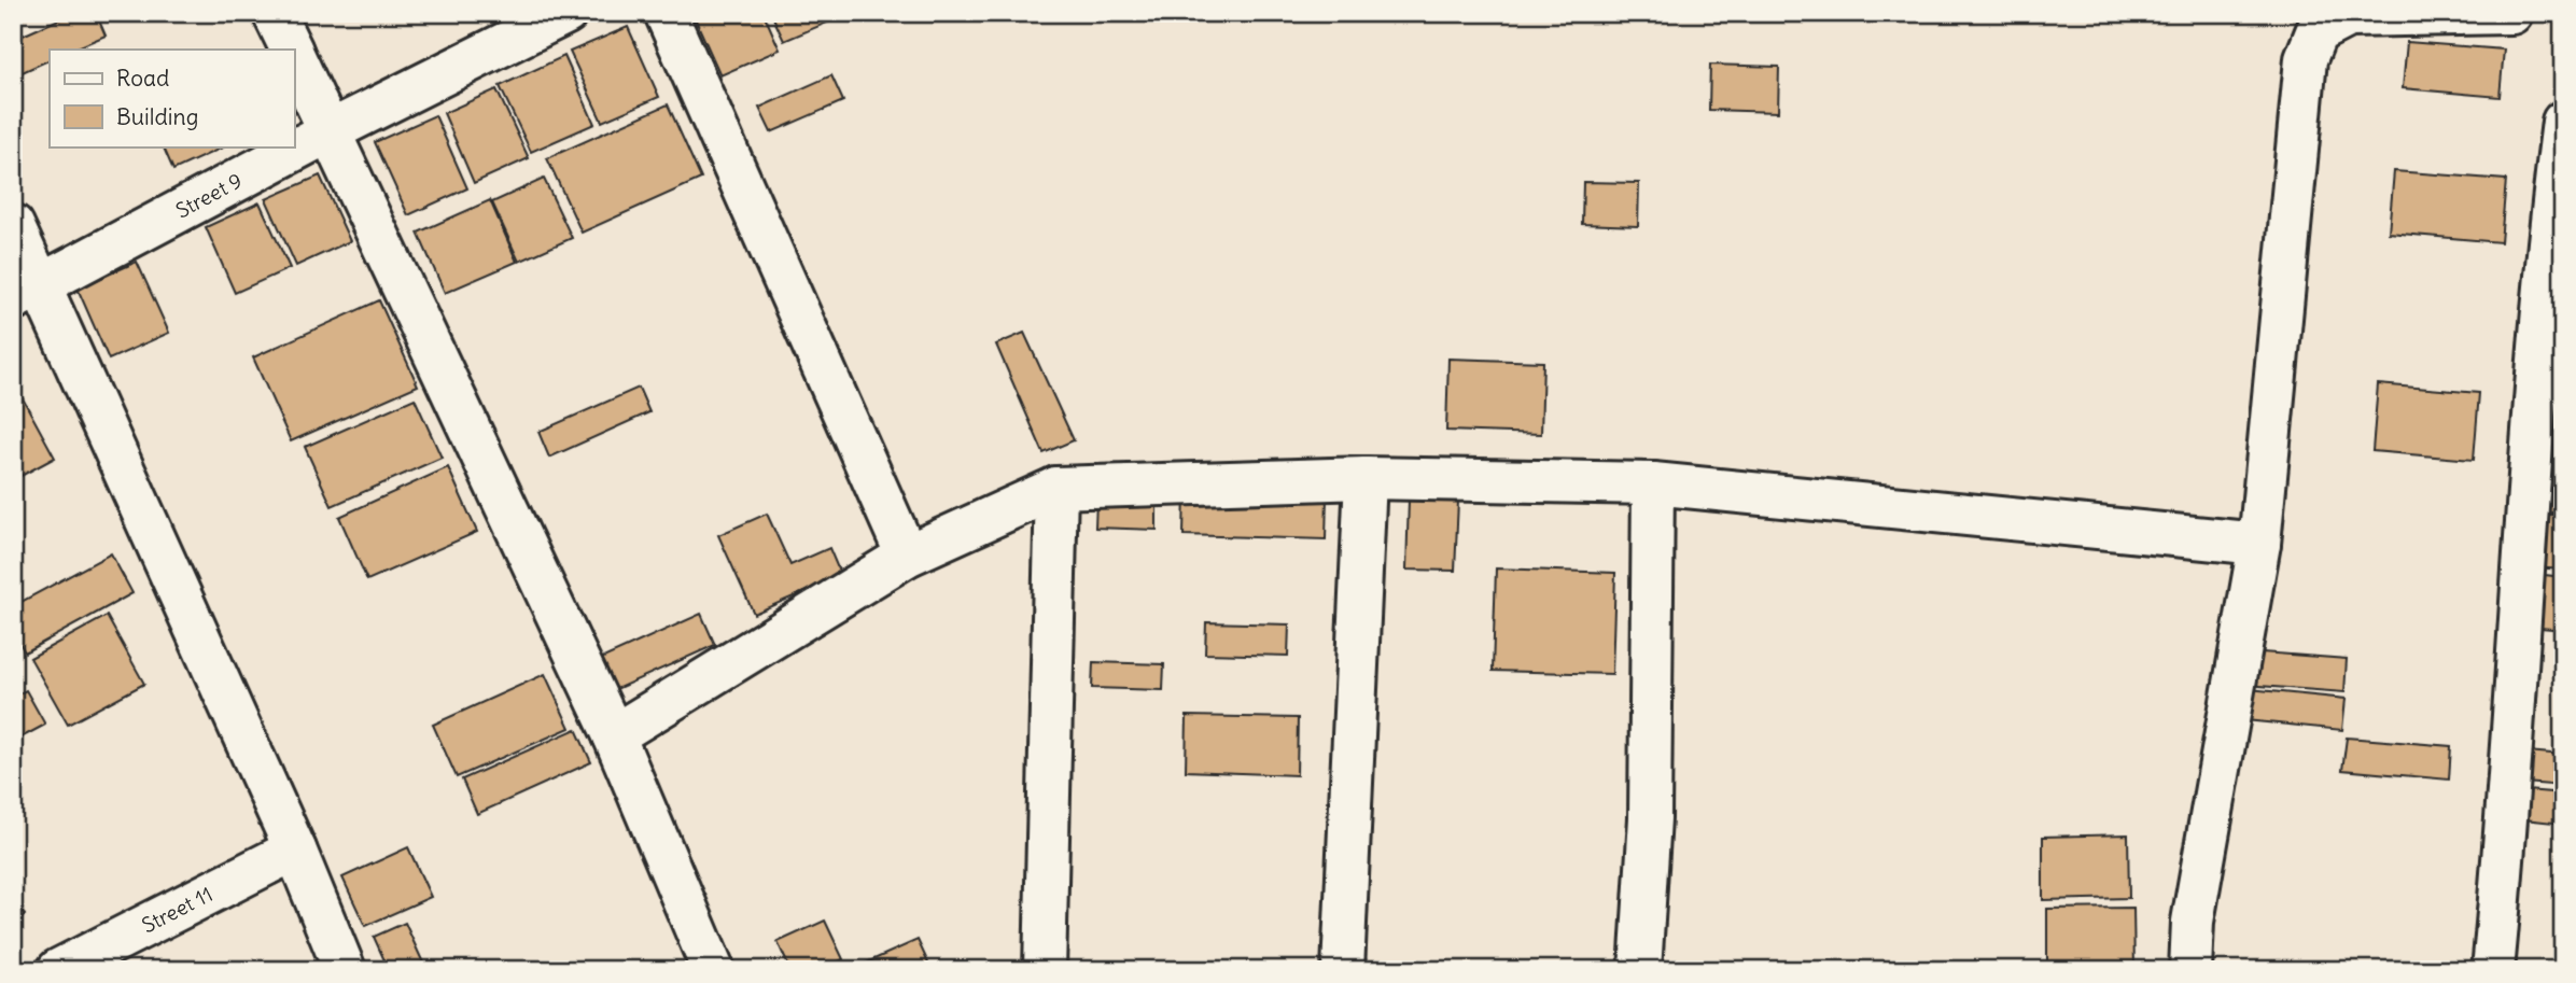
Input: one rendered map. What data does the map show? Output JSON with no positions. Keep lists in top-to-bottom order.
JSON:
{
  "streets": {
    "street": ["Street 9", "Street 11"]
  },
  "legend": ["Road", "Building"]
}
